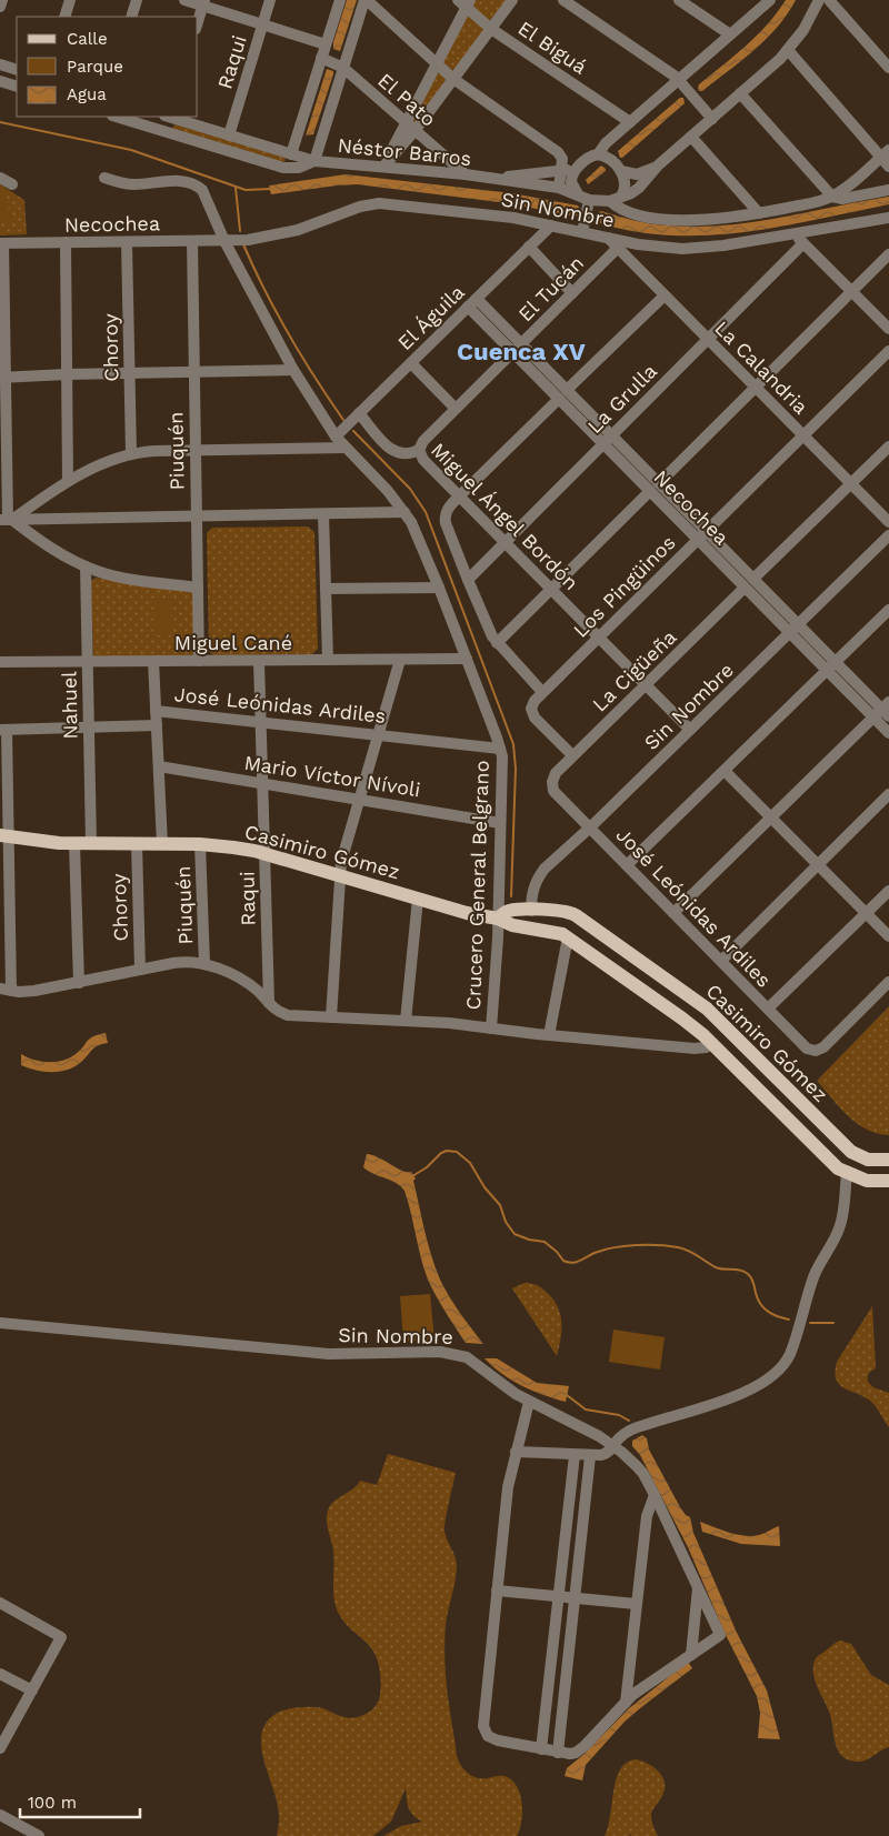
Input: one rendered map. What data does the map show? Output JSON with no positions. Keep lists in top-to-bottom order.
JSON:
{
  "streets": {
    "main road": ["Casimiro Gómez"],
    "street": [
      "El Biguá",
      "Raqui",
      "El Pato",
      "Néstor Barros",
      "Sin Nombre",
      "Necochea",
      "El Tucán",
      "El Águila",
      "Choroy",
      "La Calandria",
      "La Grulla",
      "Piuquén",
      "Miguel Ángel Bordón",
      "Los Pingüinos",
      "Miguel Cané",
      "La Cigüeña",
      "Nahuel",
      "José Leónidas Ardiles",
      "Mario Víctor Nívoli",
      "Crucero General Belgrano"
    ]
  },
  "crossings": [
    ["Raqui", "Néstor Barros"],
    ["Raqui", "Miguel Cané"],
    ["Raqui", "José Leónidas Ardiles"],
    ["Raqui", "Mario Víctor Nívoli"],
    ["Raqui", "Casimiro Gómez"],
    ["El Pato", "Néstor Barros"],
    ["Néstor Barros", "El Tucán"],
    ["Sin Nombre", "Necochea"],
    ["Sin Nombre", "El Tucán"],
    ["Sin Nombre", "El Águila"],
    ["Sin Nombre", "La Calandria"],
    ["Sin Nombre", "Miguel Ángel Bordón"],
    ["Sin Nombre", "José Leónidas Ardiles"],
    ["Sin Nombre", "Casimiro Gómez"],
    ["Sin Nombre", "Crucero General Belgrano"],
    ["Necochea", "El Tucán"],
    ["Necochea", "El Águila"],
    ["Necochea", "Choroy"],
    ["Necochea", "La Grulla"],
    ["Necochea", "Piuquén"],
    ["Necochea", "Los Pingüinos"],
    ["Necochea", "La Cigüeña"],
    ["Necochea", "Crucero General Belgrano"],
    ["El Tucán", "La Calandria"],
    ["El Tucán", "Miguel Ángel Bordón"],
    ["El Águila", "Miguel Ángel Bordón"],
    ["El Águila", "Crucero General Belgrano"],
    ["Choroy", "Casimiro Gómez"],
    ["La Calandria", "La Grulla"],
    ["La Calandria", "Los Pingüinos"],
    ["La Calandria", "La Cigüeña"],
    ["La Grulla", "Miguel Ángel Bordón"],
    ["Piuquén", "Miguel Cané"],
    ["Piuquén", "José Leónidas Ardiles"],
    ["Piuquén", "Mario Víctor Nívoli"],
    ["Piuquén", "Casimiro Gómez"],
    ["Miguel Ángel Bordón", "Los Pingüinos"],
    ["Miguel Ángel Bordón", "La Cigüeña"],
    ["Los Pingüinos", "La Cigüeña"],
    ["Miguel Cané", "Nahuel"],
    ["Miguel Cané", "Crucero General Belgrano"],
    ["La Cigüeña", "José Leónidas Ardiles"],
    ["Nahuel", "José Leónidas Ardiles"],
    ["Nahuel", "Casimiro Gómez"],
    ["José Leónidas Ardiles", "Crucero General Belgrano"],
    ["Mario Víctor Nívoli", "Crucero General Belgrano"],
    ["Casimiro Gómez", "Crucero General Belgrano"]
  ],
  "districts": ["Cuenca XV"],
  "legend": ["Calle", "Parque", "Agua"],
  "scale_bar": "100 m"
}
